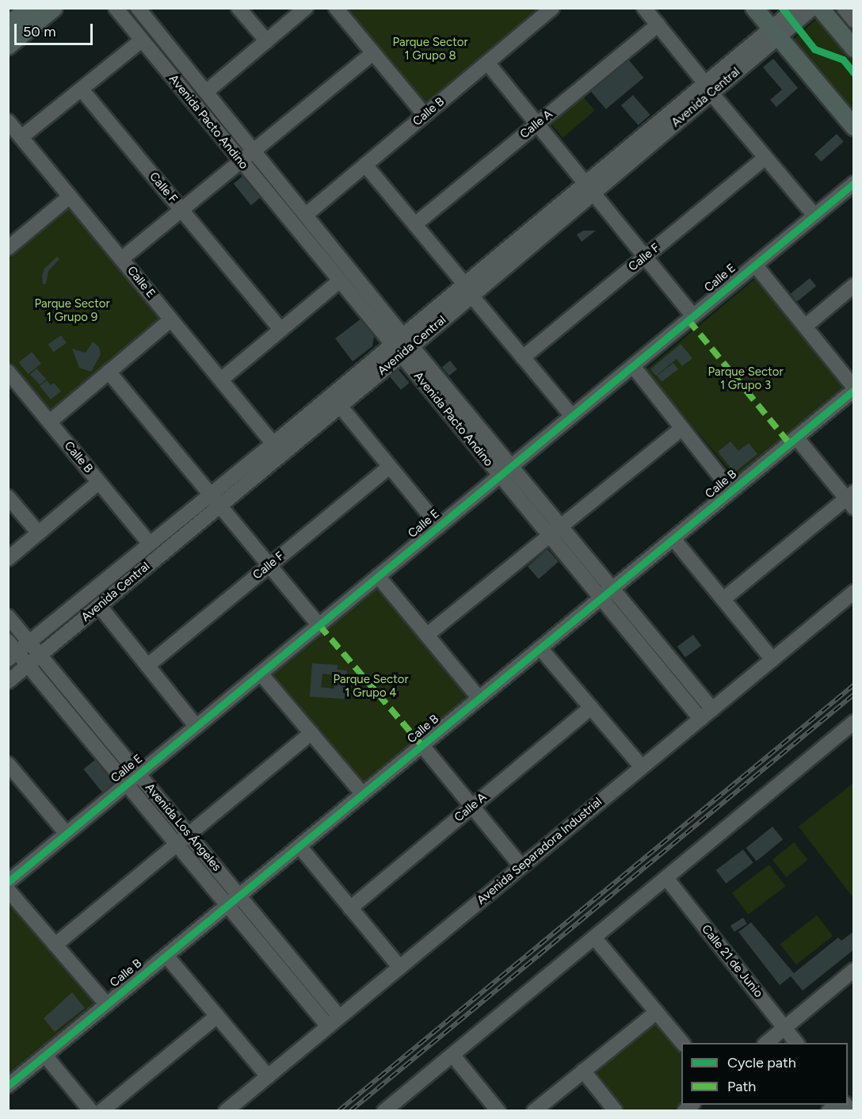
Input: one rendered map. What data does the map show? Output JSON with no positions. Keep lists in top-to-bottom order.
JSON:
{
  "streets": {
    "street": [
      "Avenida Central",
      "Calle B",
      "Avenida Pacto Andino",
      "Calle A",
      "Calle F",
      "Calle E",
      "Avenida Los Ángeles",
      "Avenida Separadora Industrial",
      "Calle 21 de Junio"
    ]
  },
  "crossings": [
    ["Avenida Central", "Calle B"],
    ["Avenida Central", "Avenida Pacto Andino"],
    ["Avenida Central", "Calle E"],
    ["Avenida Central", "Avenida Los Ángeles"],
    ["Calle B", "Avenida Pacto Andino"],
    ["Calle B", "Avenida Los Ángeles"],
    ["Avenida Pacto Andino", "Calle E"],
    ["Avenida Pacto Andino", "Avenida Separadora Industrial"],
    ["Calle E", "Avenida Los Ángeles"],
    ["Avenida Los Ángeles", "Avenida Separadora Industrial"]
  ],
  "parks": [
    "Parque Sector 1 Grupo 8",
    "Parque Sector 1 Grupo 9",
    "Parque Sector 1 Grupo 3",
    "Parque Sector 1 Grupo 4"
  ],
  "legend": ["Cycle path", "Path"],
  "scale_bar": "50 m"
}
